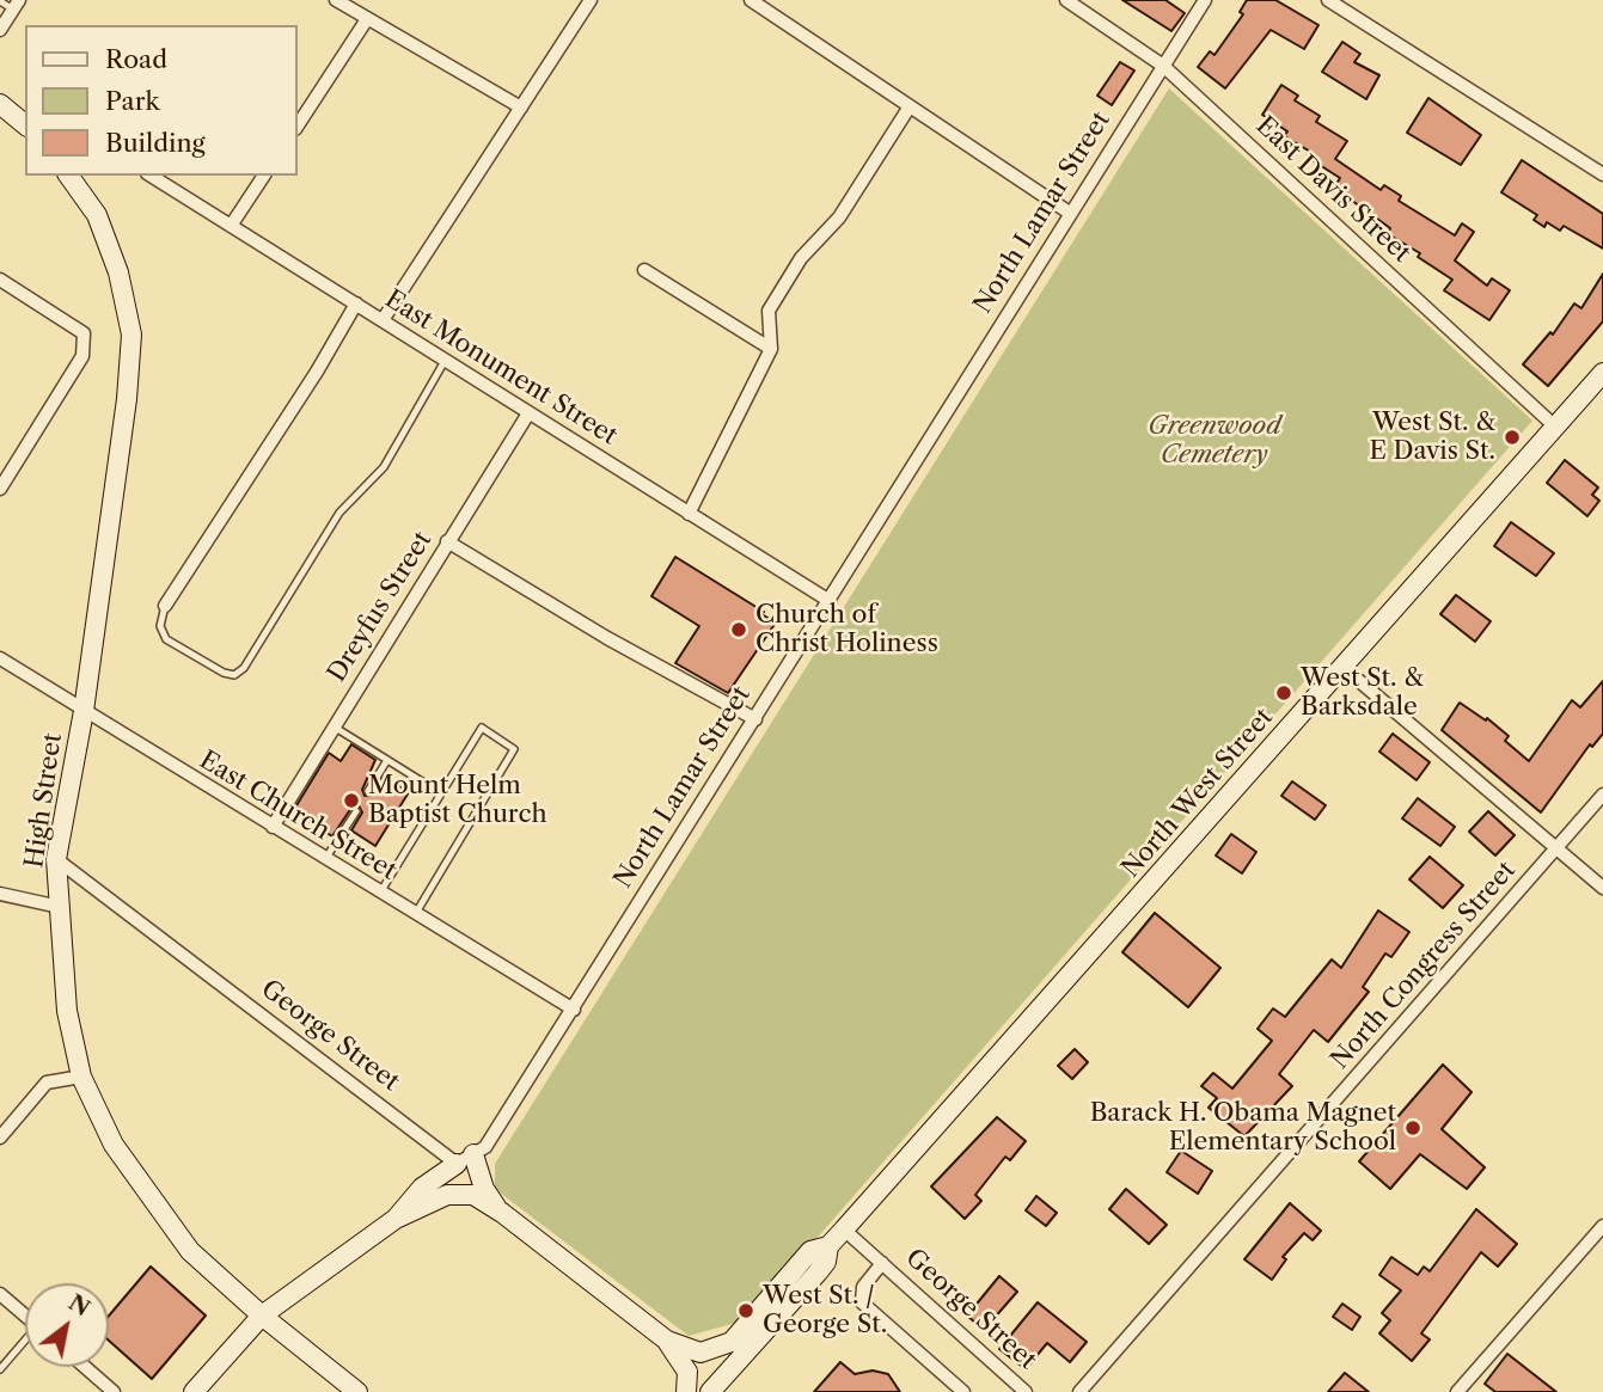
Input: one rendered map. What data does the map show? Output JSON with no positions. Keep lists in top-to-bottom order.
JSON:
{
  "streets": {
    "street": [
      "East Davis Street",
      "North Lamar Street",
      "East Monument Street",
      "Dreyfus Street",
      "North West Street",
      "High Street",
      "East Church Street",
      "North Congress Street",
      "George Street"
    ]
  },
  "crossings": [
    ["East Davis Street", "North Lamar Street"],
    ["East Davis Street", "North West Street"],
    ["North Lamar Street", "East Monument Street"],
    ["North Lamar Street", "High Street"],
    ["North Lamar Street", "East Church Street"],
    ["North Lamar Street", "George Street"],
    ["East Monument Street", "Dreyfus Street"],
    ["Dreyfus Street", "East Church Street"],
    ["North West Street", "George Street"],
    ["High Street", "East Church Street"],
    ["High Street", "George Street"]
  ],
  "parks": ["Greenwood Cemetery"],
  "places": [
    "West St. & E Davis St.",
    "Church of Christ Holiness",
    "West St. & Barksdale",
    "Mount Helm Baptist Church",
    "Barack H. Obama Magnet Elementary School",
    "West St. / George St."
  ],
  "legend": ["Road", "Park", "Building"],
  "north": "top right"
}
